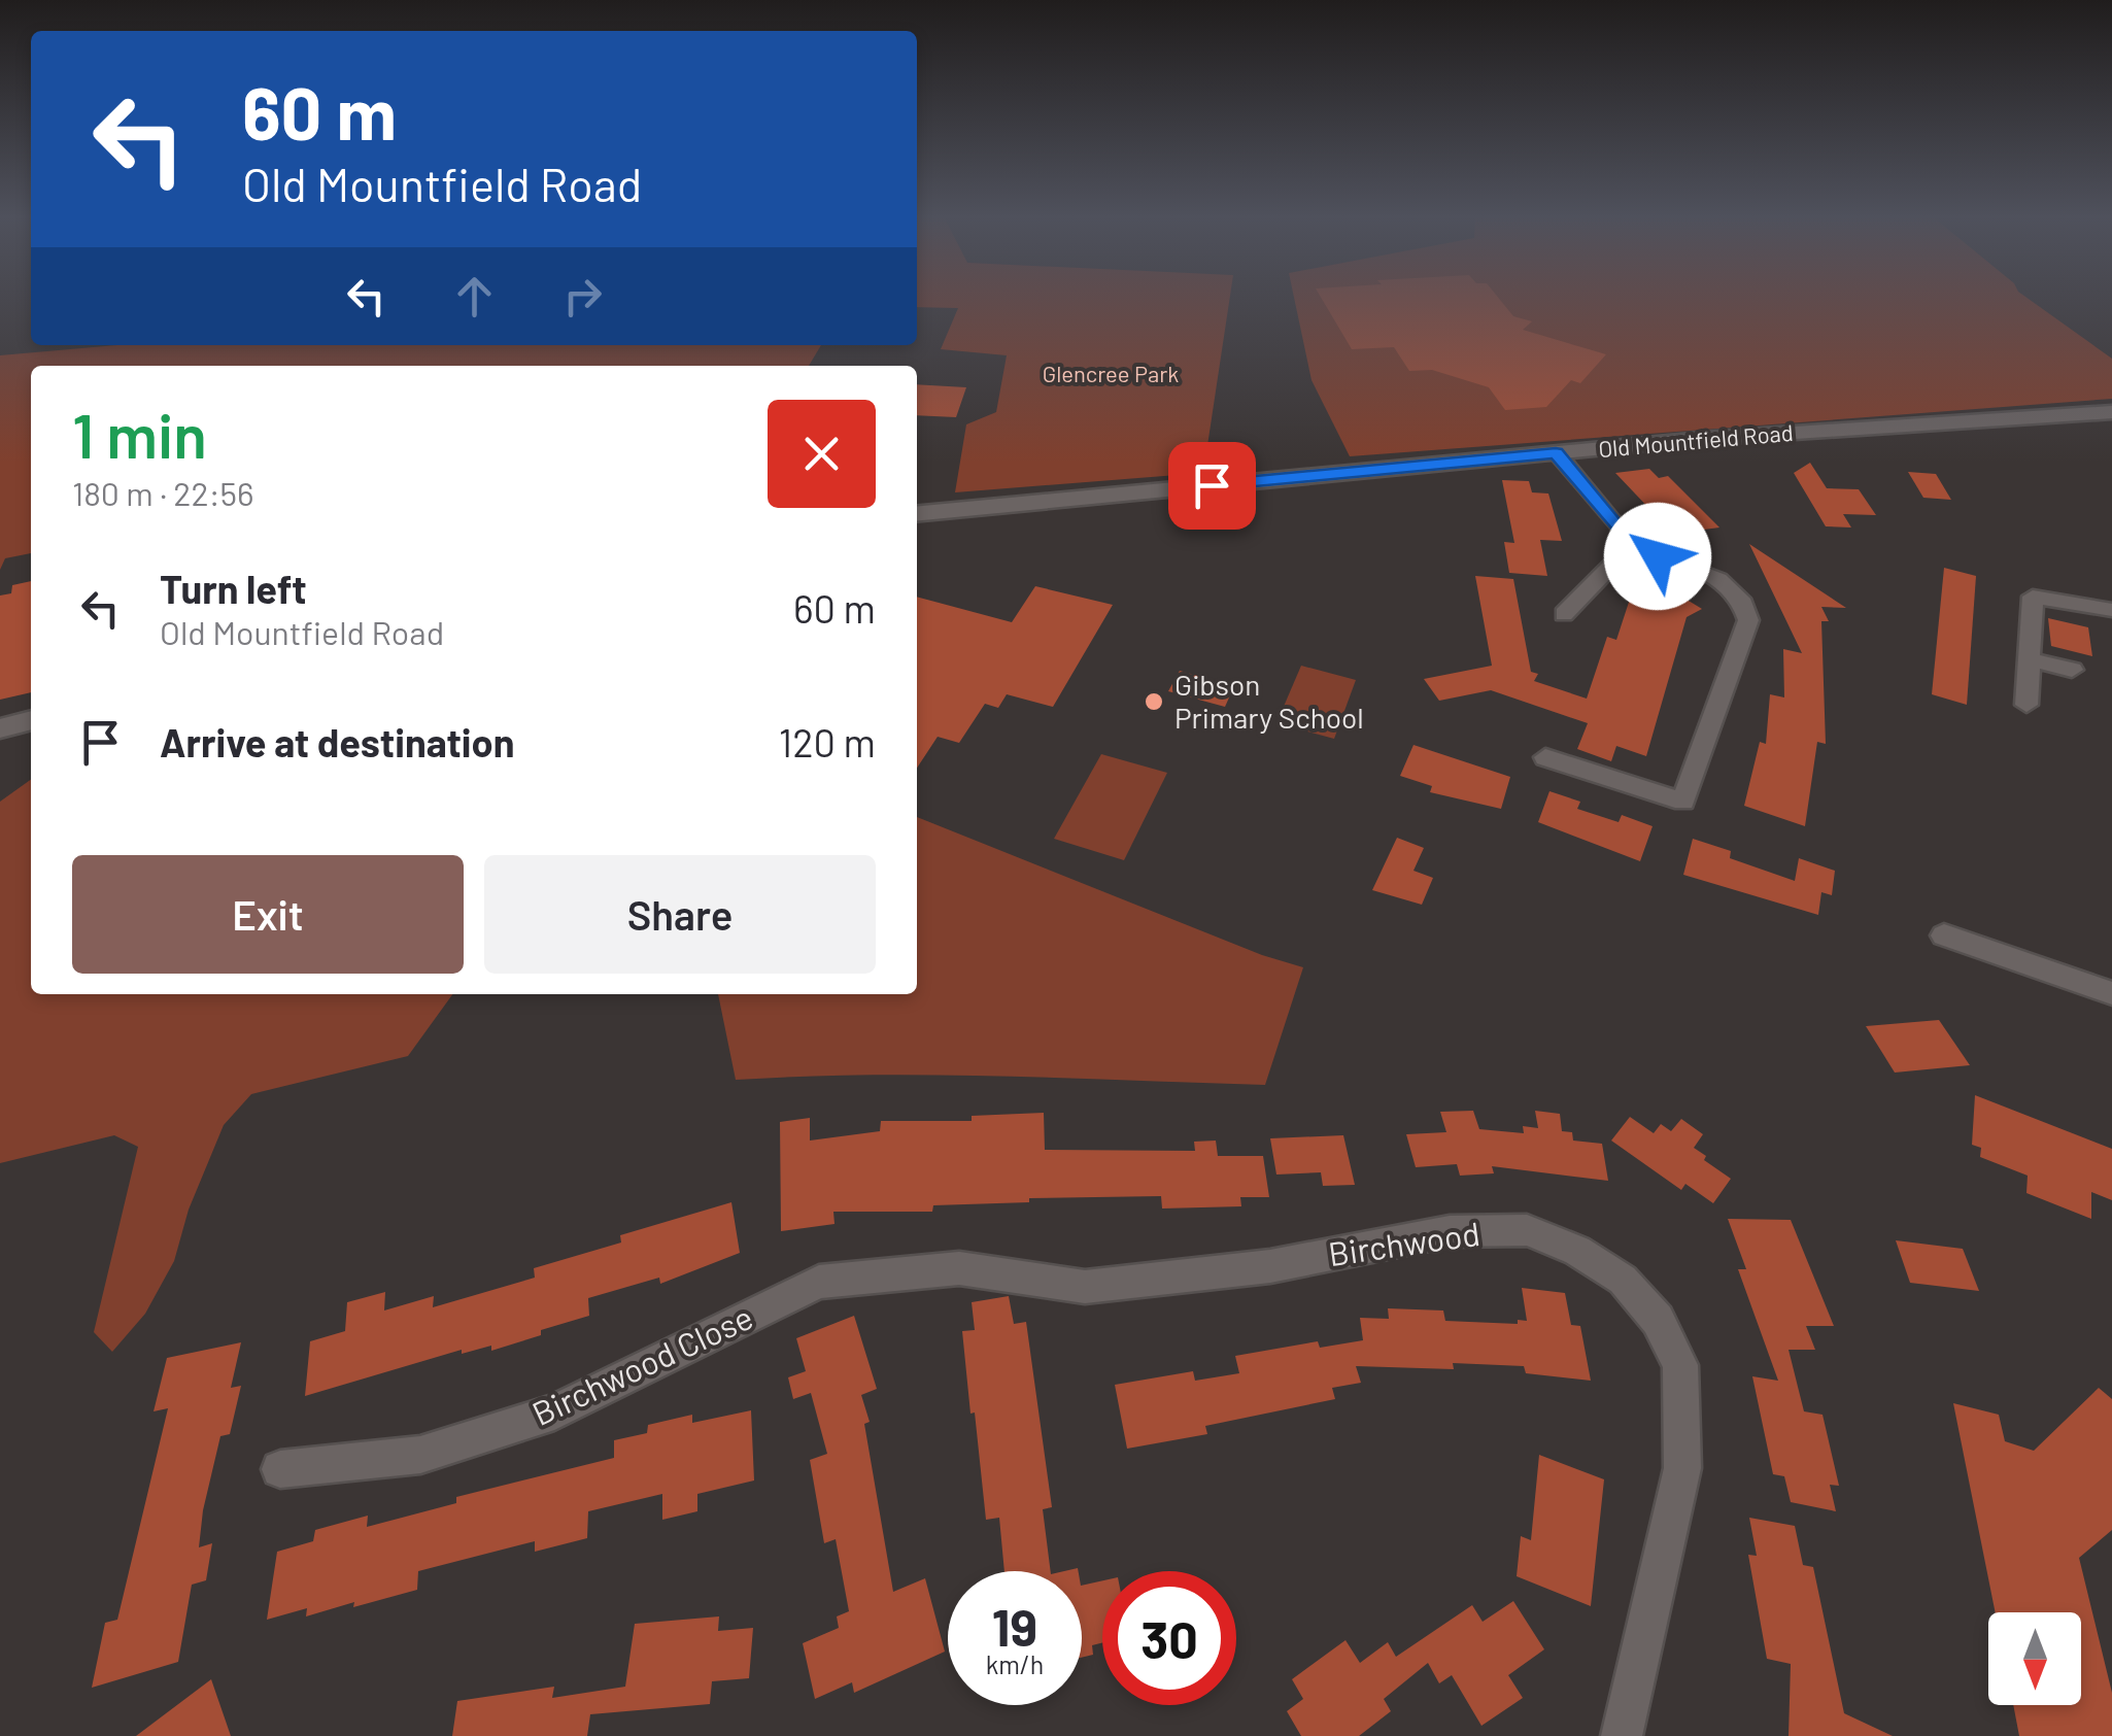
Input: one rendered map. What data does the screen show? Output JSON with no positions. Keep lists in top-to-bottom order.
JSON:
{
  "streets": {
    "street": ["Old Mountfield Road", "Birchwood", "Birchwood Close"]
  },
  "crossings": [
    ["Birchwood", "Birchwood Close"]
  ],
  "parks": ["Glencree Park"],
  "places": ["Gibson Primary School"],
  "north": "bottom",
  "page": {
    "turn": ["60 m", "Old Mountfield Road"],
    "heading": ["1 min", "180 m · 22:56"],
    "list": [
      {
        "name": "Turn left",
        "note": "Old Mountfield Road",
        "value": "60 m"
      },
      {
        "name": "Arrive at destination",
        "value": "120 m"
      }
    ],
    "buttons": ["Exit", "Share"],
    "speed": "19 km/h",
    "limit": "30"
  }
}
